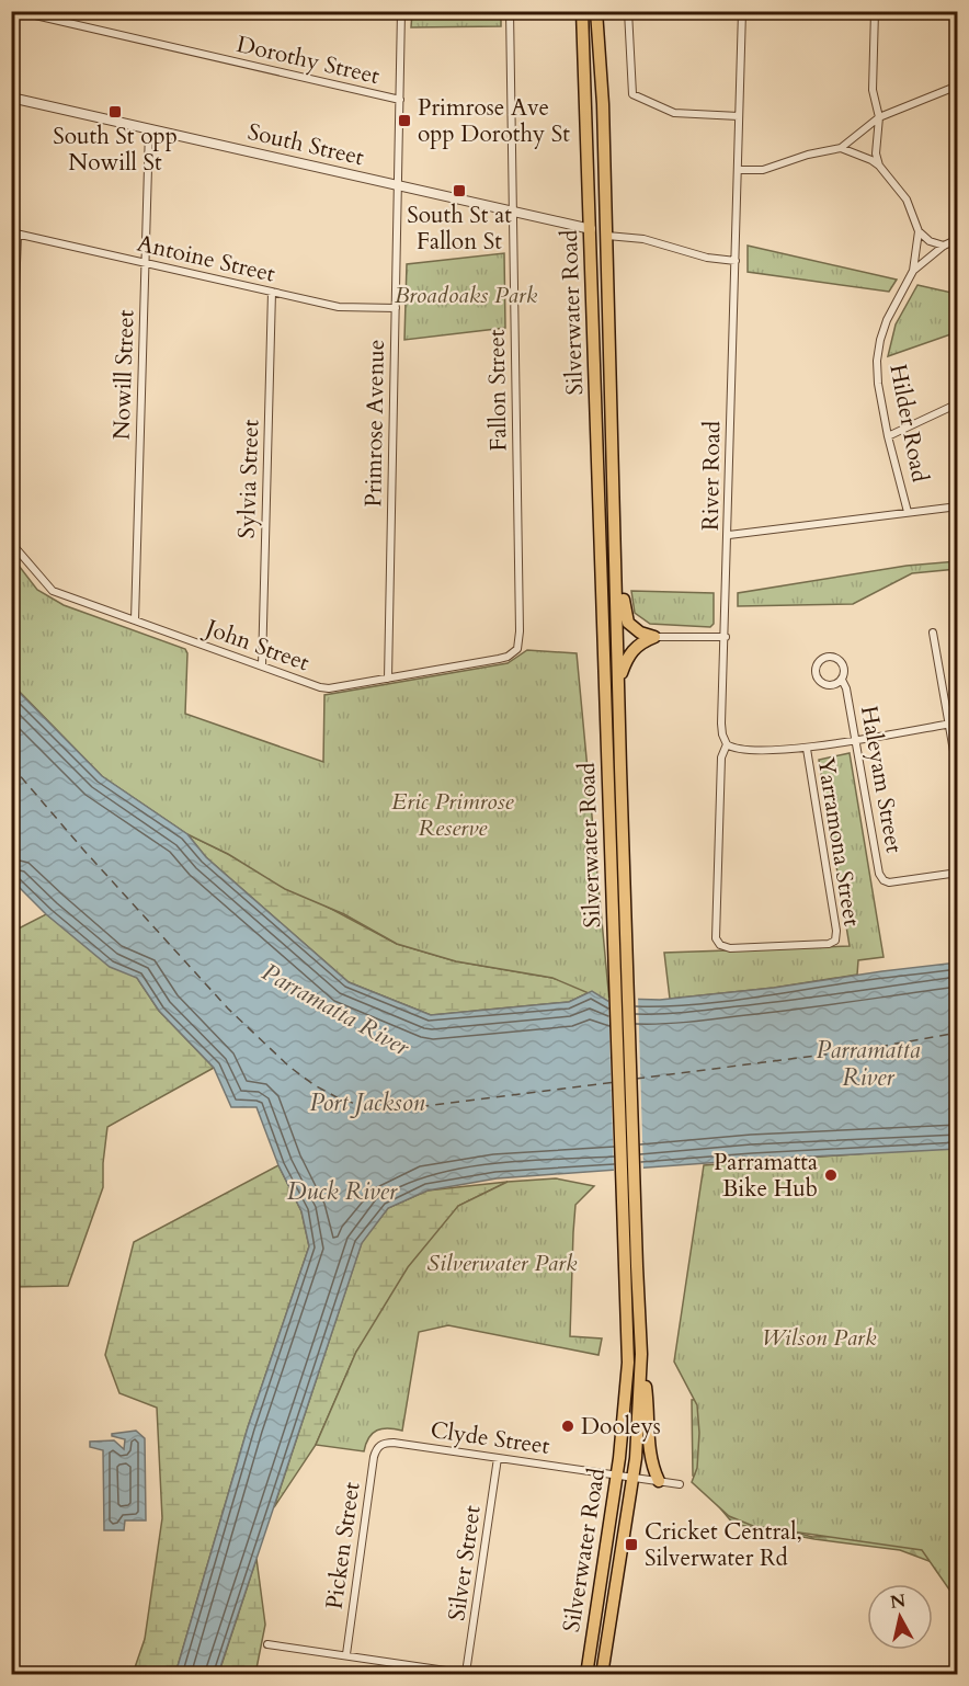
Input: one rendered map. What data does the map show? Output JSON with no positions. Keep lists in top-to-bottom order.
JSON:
{
  "streets": {
    "highway": ["Silverwater Road"],
    "street": [
      "Dorothy Street",
      "South Street",
      "Antoine Street",
      "Nowill Street",
      "Fallon Street",
      "Primrose Avenue",
      "Hilder Road",
      "River Road",
      "Sylvia Street",
      "John Street",
      "Haleyam Street",
      "Yarramona Street",
      "Clyde Street",
      "Picken Street",
      "Silver Street"
    ]
  },
  "crossings": [
    ["Dorothy Street", "Primrose Avenue"],
    ["South Street", "Silverwater Road"],
    ["South Street", "Nowill Street"],
    ["South Street", "Fallon Street"],
    ["South Street", "Primrose Avenue"],
    ["Antoine Street", "Nowill Street"],
    ["Antoine Street", "Primrose Avenue"],
    ["Antoine Street", "Sylvia Street"],
    ["Silverwater Road", "Clyde Street"],
    ["Nowill Street", "John Street"],
    ["Fallon Street", "John Street"],
    ["Primrose Avenue", "John Street"],
    ["River Road", "Yarramona Street"],
    ["Sylvia Street", "John Street"],
    ["Clyde Street", "Picken Street"],
    ["Clyde Street", "Silver Street"]
  ],
  "water": ["Parramatta River", "Port Jackson", "Duck River"],
  "parks": [
    "Broadoaks Park",
    "Eric Primrose Reserve",
    "Silverwater Park",
    "Wilson Park"
  ],
  "places": {
    "transit": [
      "South St opp Nowill St",
      "Primrose Ave opp Dorothy St",
      "South St at Fallon St",
      "Cricket Central, Silverwater Rd"
    ],
    "other": ["Parramatta Bike Hub", "Dooleys"]
  },
  "north": "top"
}
